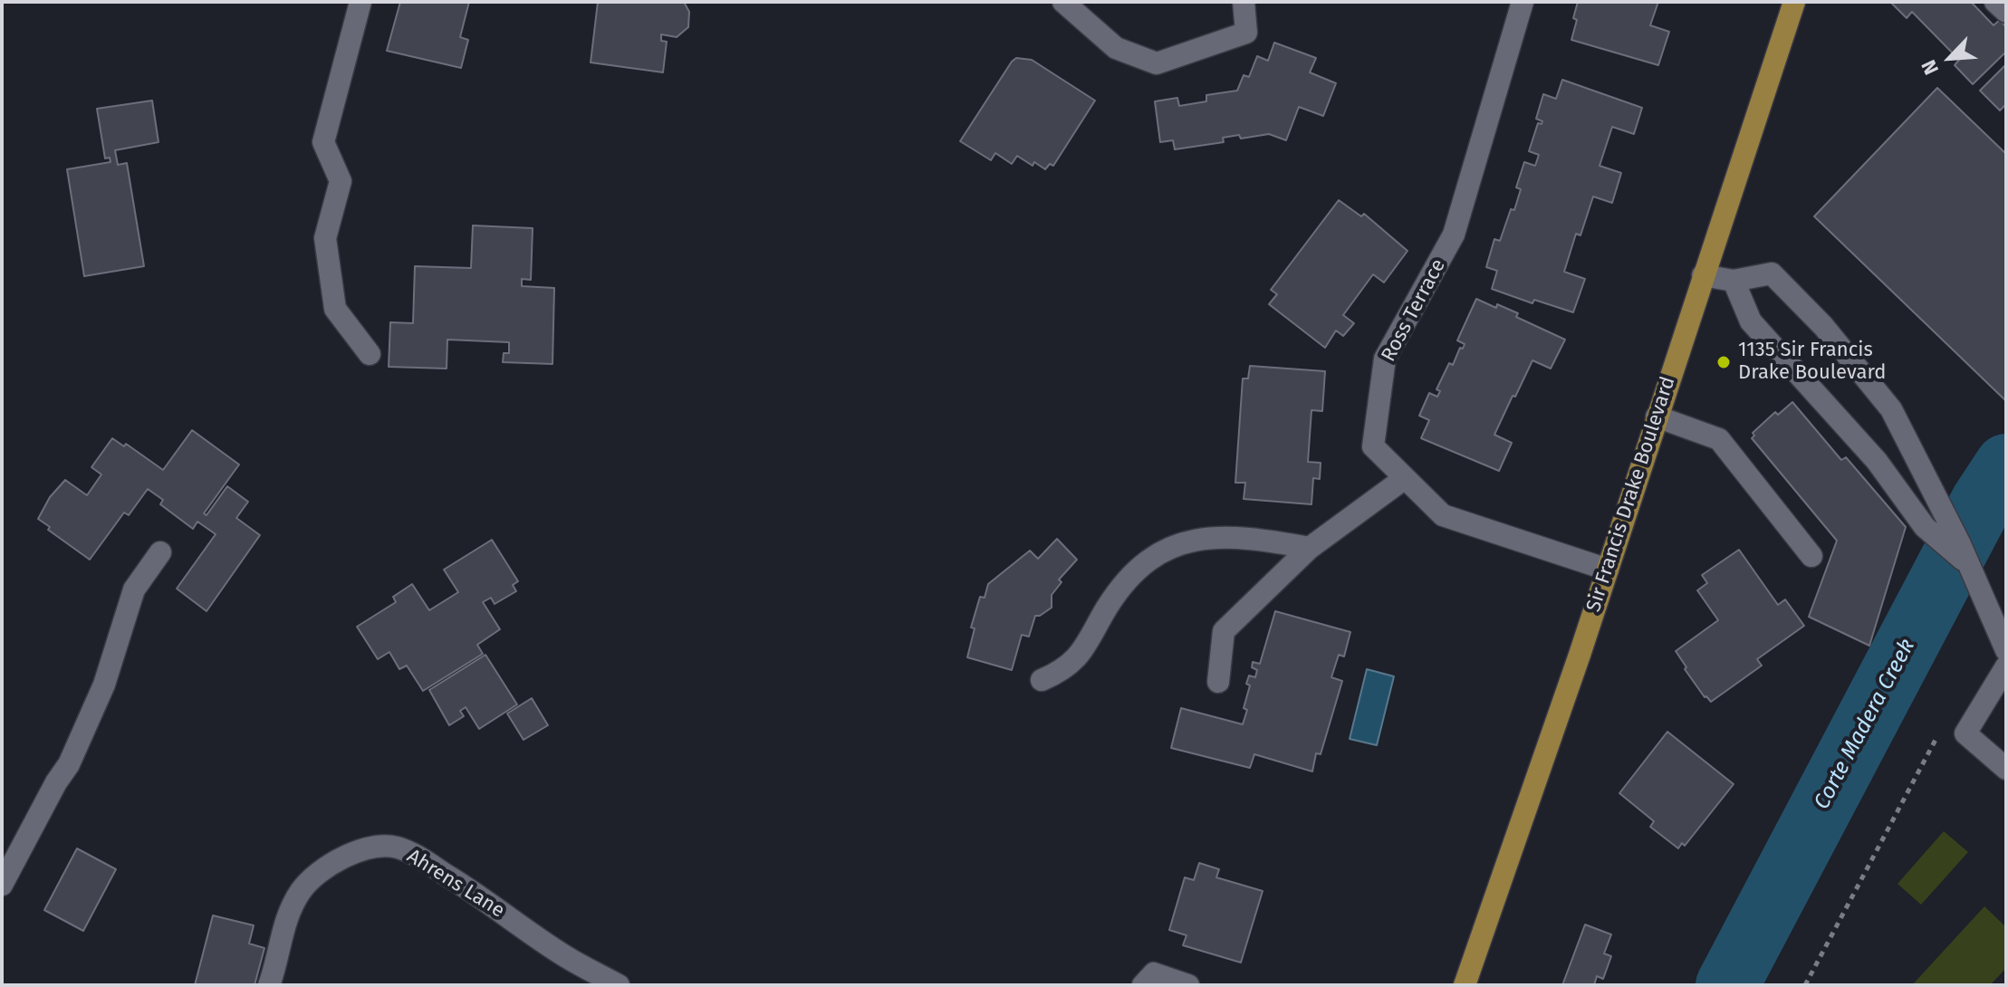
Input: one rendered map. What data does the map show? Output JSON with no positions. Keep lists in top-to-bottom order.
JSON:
{
  "streets": {
    "main road": ["Sir Francis Drake Boulevard"],
    "street": ["Ross Terrace", "Ahrens Lane"]
  },
  "crossings": [
    ["Ross Terrace", "Sir Francis Drake Boulevard"]
  ],
  "water": ["Corte Madera Creek"],
  "places": ["1135 Sir Francis Drake Boulevard"],
  "north": "bottom left"
}
